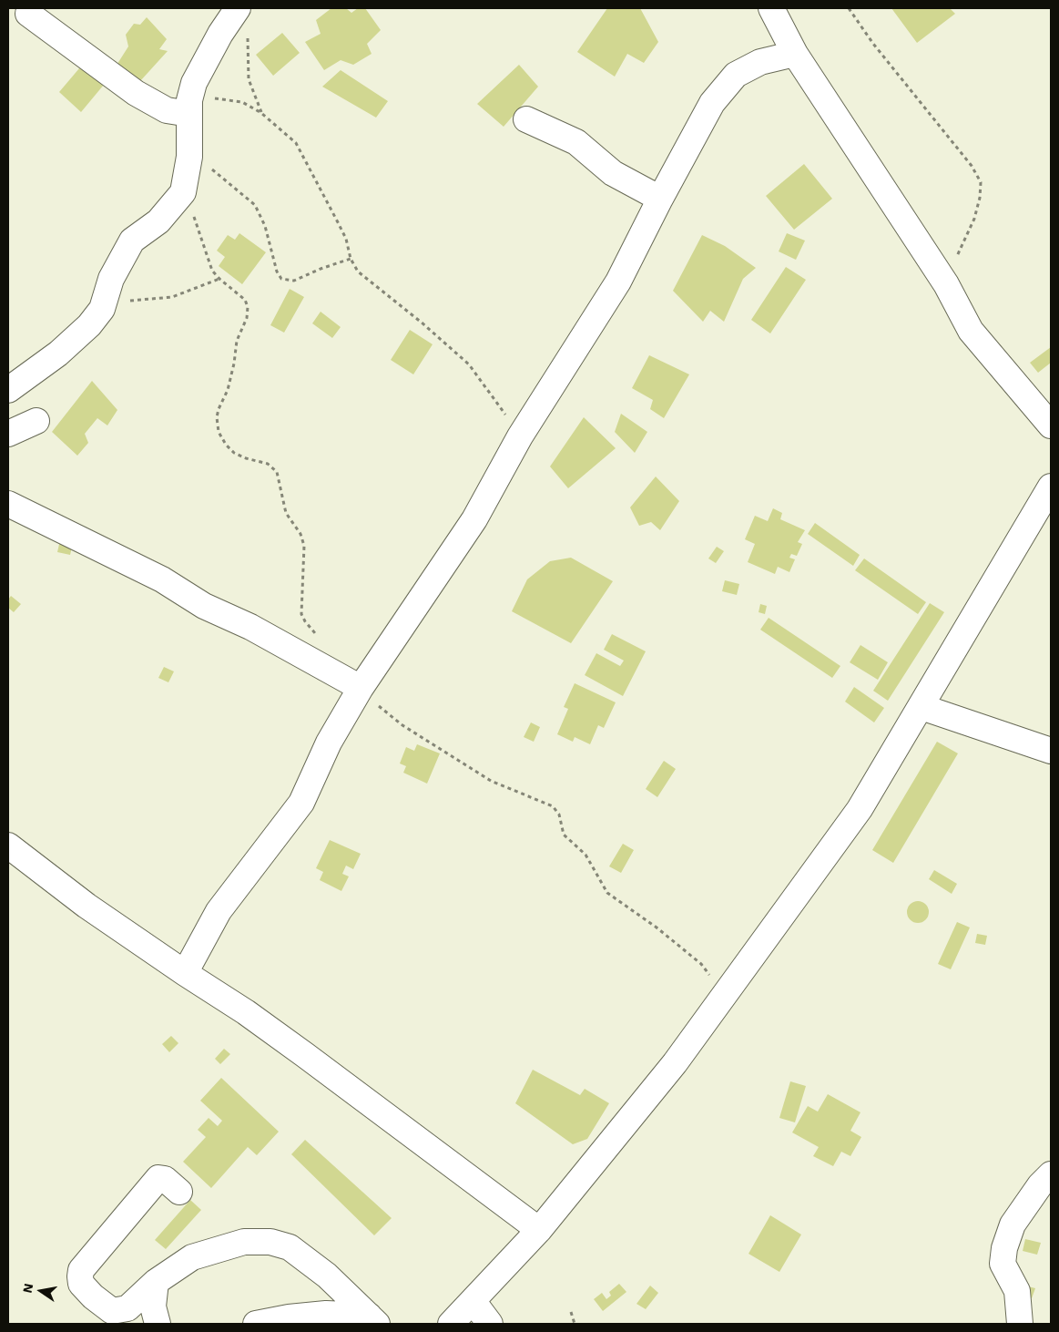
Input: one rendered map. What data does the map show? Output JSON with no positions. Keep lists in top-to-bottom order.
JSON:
{
  "north": "left"
}
